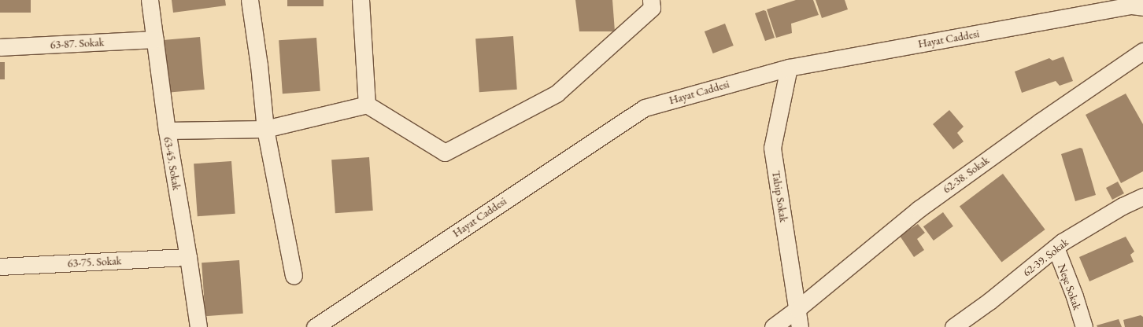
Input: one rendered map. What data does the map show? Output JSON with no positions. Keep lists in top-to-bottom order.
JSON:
{
  "streets": {
    "street": [
      "Hayat Caddesi",
      "63-87. Sokak",
      "63-45. Sokak",
      "62-38. Sokak",
      "Tabip Sokak",
      "62-39. Sokak",
      "63-75. Sokak",
      "Neşe Sokak"
    ]
  },
  "crossings": [
    ["Hayat Caddesi", "Tabip Sokak"],
    ["63-87. Sokak", "63-45. Sokak"],
    ["63-45. Sokak", "63-75. Sokak"],
    ["62-38. Sokak", "Tabip Sokak"],
    ["62-39. Sokak", "Neşe Sokak"]
  ]
}
